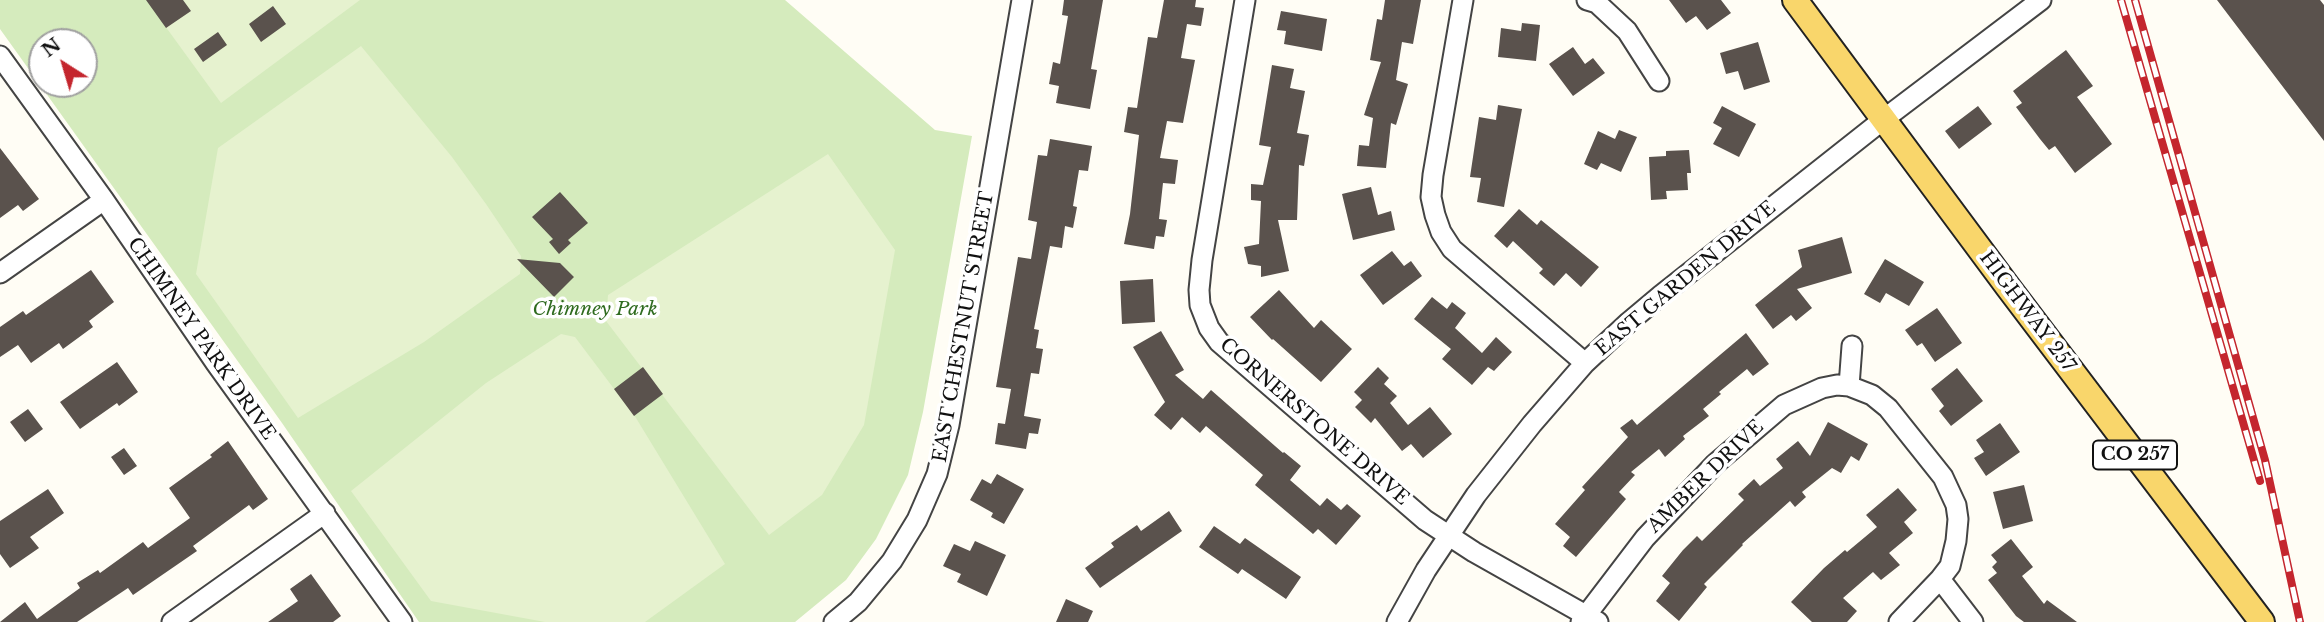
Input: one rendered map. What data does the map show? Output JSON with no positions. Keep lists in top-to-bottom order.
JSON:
{
  "streets": {
    "main road": ["HIGHWAY 257", "CO 257"],
    "street": [
      "EAST GARDEN DRIVE",
      "EAST CHESTNUT STREET",
      "CHIMNEY PARK DRIVE",
      "CORNERSTONE DRIVE",
      "AMBER DRIVE"
    ]
  },
  "crossings": [
    ["EAST GARDEN DRIVE", "HIGHWAY 257"],
    ["EAST GARDEN DRIVE", "CORNERSTONE DRIVE"],
    ["CORNERSTONE DRIVE", "AMBER DRIVE"]
  ],
  "parks": ["Chimney Park"],
  "north": "top left"
}
